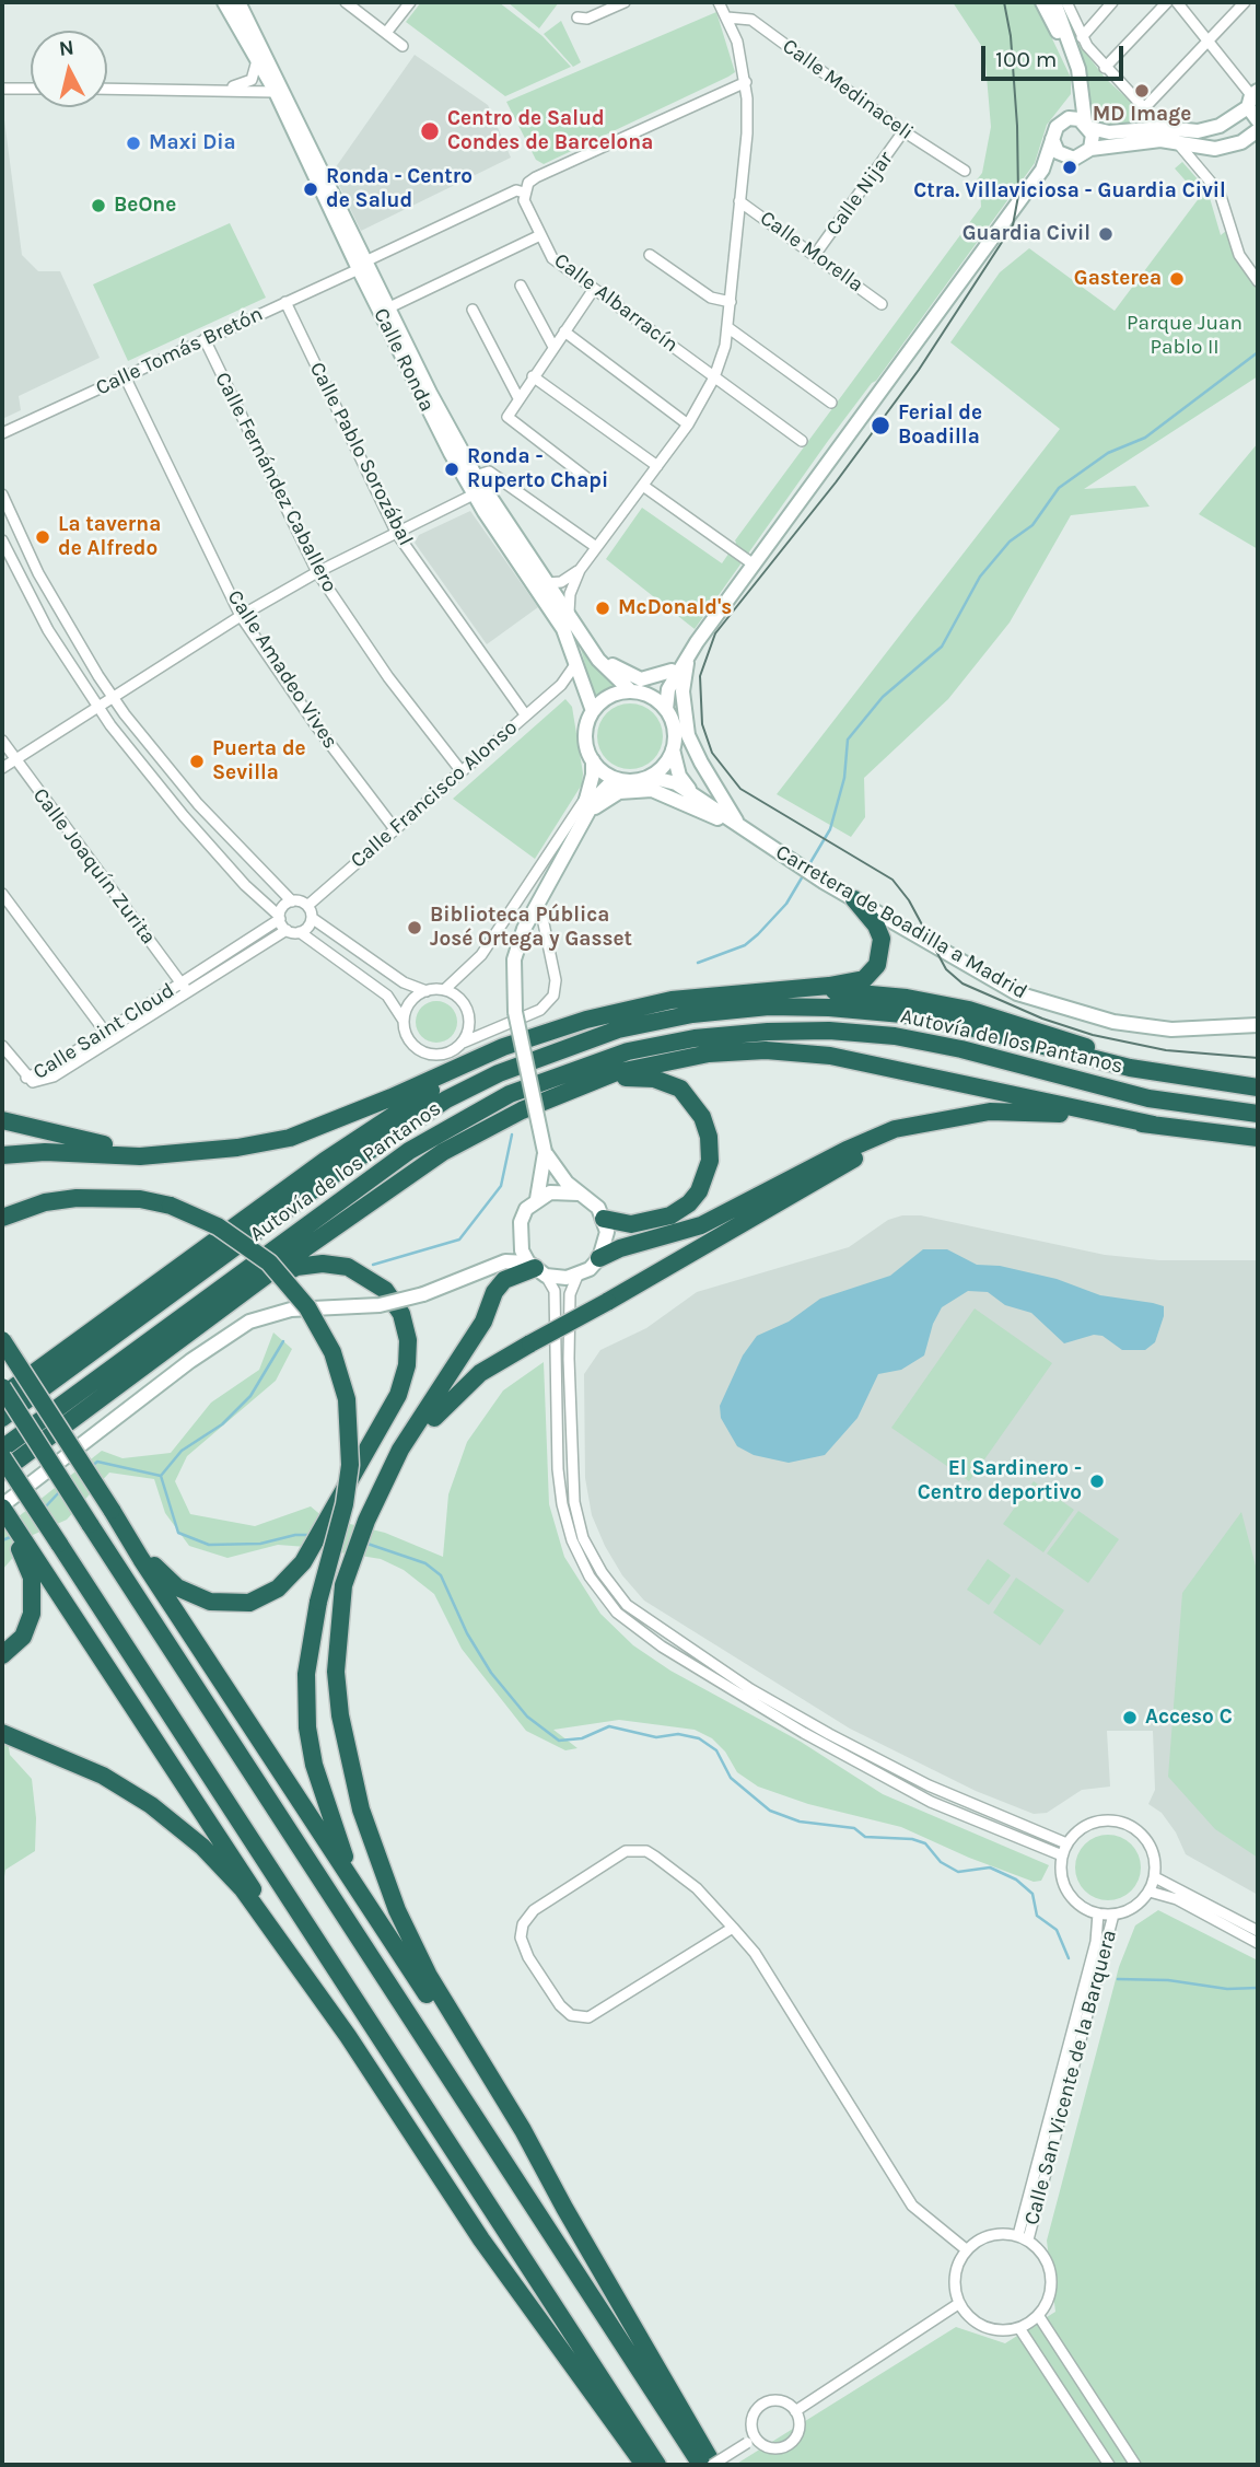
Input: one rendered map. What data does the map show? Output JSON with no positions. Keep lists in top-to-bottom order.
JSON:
{
  "streets": {
    "highway": ["Autovía de los Pantanos"],
    "street": [
      "Calle Medinaceli",
      "Calle Nijar",
      "Calle Morella",
      "Calle Albarracín",
      "Calle Tomás Bretón",
      "Calle Ronda",
      "Calle Pablo Sorozábal",
      "Calle Fernández Caballero",
      "Calle Amadeo Vives",
      "Calle Francisco Alonso",
      "Calle Joaquín Zurita",
      "Carretera de Boadilla a Madrid",
      "Calle Saint Cloud",
      "Calle San Vicente de la Barquera"
    ]
  },
  "crossings": [
    ["Calle Medinaceli", "Calle Nijar"],
    ["Calle Nijar", "Calle Morella"],
    ["Calle Albarracín", "Calle Tomás Bretón"],
    ["Calle Tomás Bretón", "Calle Ronda"],
    ["Calle Tomás Bretón", "Calle Pablo Sorozábal"],
    ["Calle Tomás Bretón", "Calle Fernández Caballero"],
    ["Calle Tomás Bretón", "Calle Amadeo Vives"],
    ["Calle Ronda", "Calle Francisco Alonso"],
    ["Calle Ronda", "Carretera de Boadilla a Madrid"],
    ["Calle Pablo Sorozábal", "Calle Francisco Alonso"],
    ["Calle Fernández Caballero", "Calle Francisco Alonso"],
    ["Calle Amadeo Vives", "Calle Francisco Alonso"],
    ["Calle Francisco Alonso", "Calle Saint Cloud"],
    ["Calle Joaquín Zurita", "Calle Saint Cloud"]
  ],
  "parks": ["Parque Juan Pablo II"],
  "places": [
    "MD Image",
    "Centro de Salud Condes de Barcelona",
    "Maxi Dia",
    "Ctra. Villaviciosa - Guardia Civil",
    "Ronda - Centro de Salud",
    "BeOne",
    "Guardia Civil",
    "Gasterea",
    "Ferial de Boadilla",
    "Ronda - Ruperto Chapi",
    "La taverna de Alfredo",
    "McDonald's",
    "Puerta de Sevilla",
    "Biblioteca Pública José Ortega y Gasset",
    "El Sardinero - Centro deportivo",
    "Acceso C"
  ],
  "scale_bar": "100 m",
  "north": "top"
}
